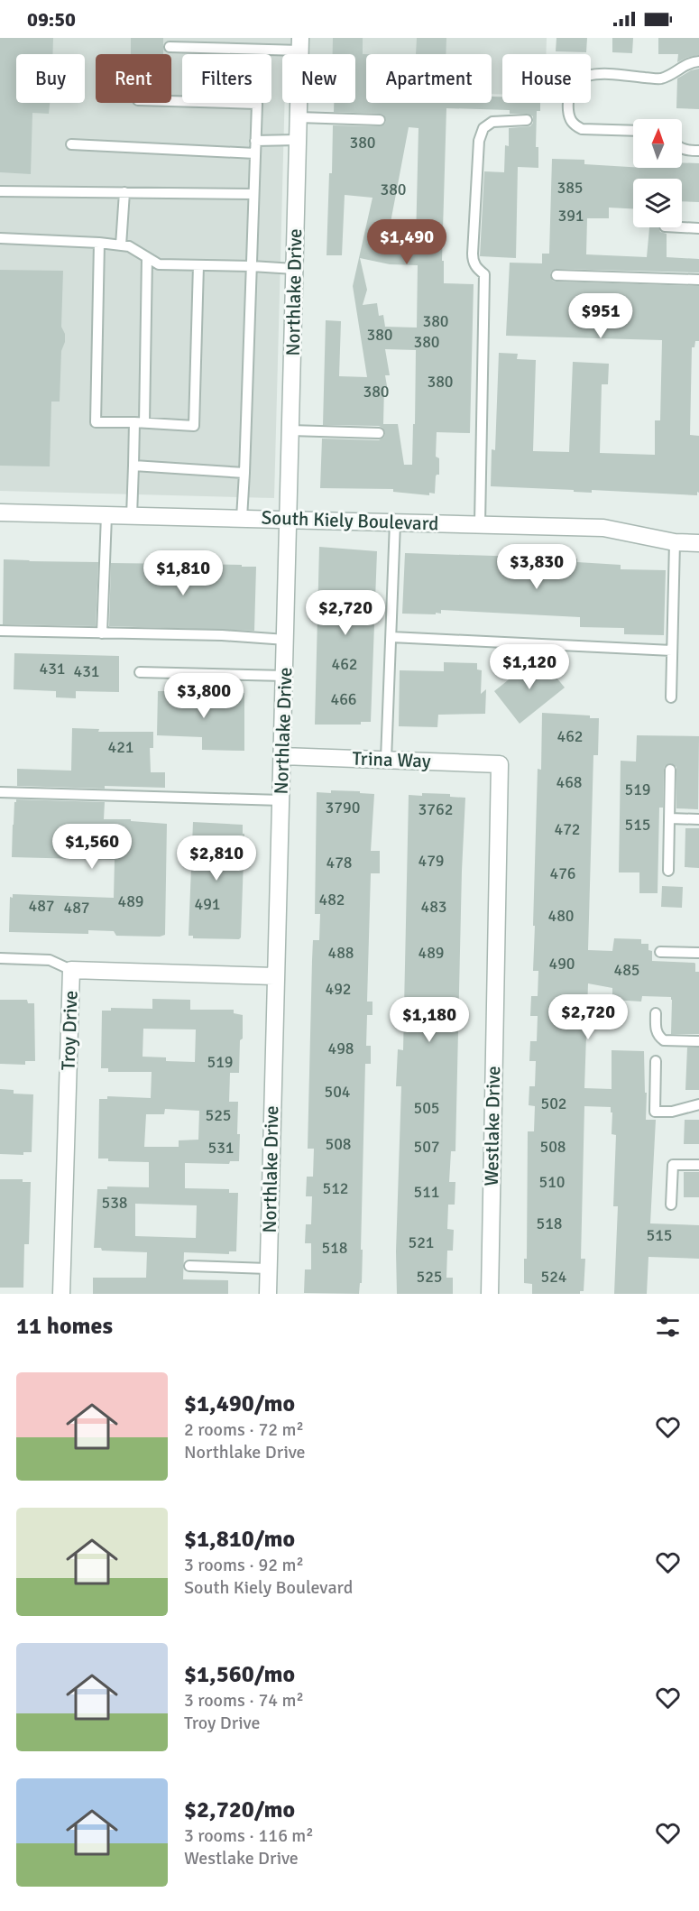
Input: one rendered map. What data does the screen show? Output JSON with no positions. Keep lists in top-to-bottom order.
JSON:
{
  "streets": {
    "street": [
      "Northlake Drive",
      "South Kiely Boulevard",
      "Trina Way",
      "Troy Drive",
      "Westlake Drive"
    ]
  },
  "crossings": [
    ["Northlake Drive", "South Kiely Boulevard"],
    ["Northlake Drive", "Trina Way"],
    ["Northlake Drive", "Troy Drive"],
    ["Trina Way", "Westlake Drive"]
  ],
  "house_numbers": [
    "380",
    "385",
    "380",
    "391",
    "380",
    "380",
    "380",
    "380",
    "380",
    "462",
    "431",
    "431",
    "466",
    "462",
    "421",
    "468",
    "519",
    "3790",
    "3762",
    "515",
    "472",
    "479",
    "478",
    "476",
    "482",
    "489",
    "491",
    "487",
    "483",
    "487",
    "480",
    "488",
    "489",
    "490",
    "485",
    "492",
    "498",
    "519",
    "504",
    "502",
    "505",
    "525",
    "508",
    "507",
    "508",
    "531",
    "510",
    "512",
    "511",
    "538",
    "518",
    "515",
    "521",
    "518",
    "525",
    "524"
  ],
  "north": "top",
  "page": {
    "status": "09:50",
    "chip": [
      "Buy",
      "Rent",
      "Filters",
      "New",
      "Apartment",
      "House"
    ],
    "price": [
      "$1,490",
      "$951",
      "$3,830",
      "$1,810",
      "$2,720",
      "$1,120",
      "$3,800",
      "$1,560",
      "$2,810",
      "$2,720",
      "$1,180"
    ],
    "heading": "11 homes",
    "list": [
      {
        "name": "$1,490/mo",
        "note": "2 rooms · 72 m² · Northlake Drive"
      },
      {
        "name": "$1,810/mo",
        "note": "3 rooms · 92 m² · South Kiely Boulevard"
      },
      {
        "name": "$1,560/mo",
        "note": "3 rooms · 74 m² · Troy Drive"
      },
      {
        "name": "$2,720/mo",
        "note": "3 rooms · 116 m² · Westlake Drive"
      }
    ]
  }
}
